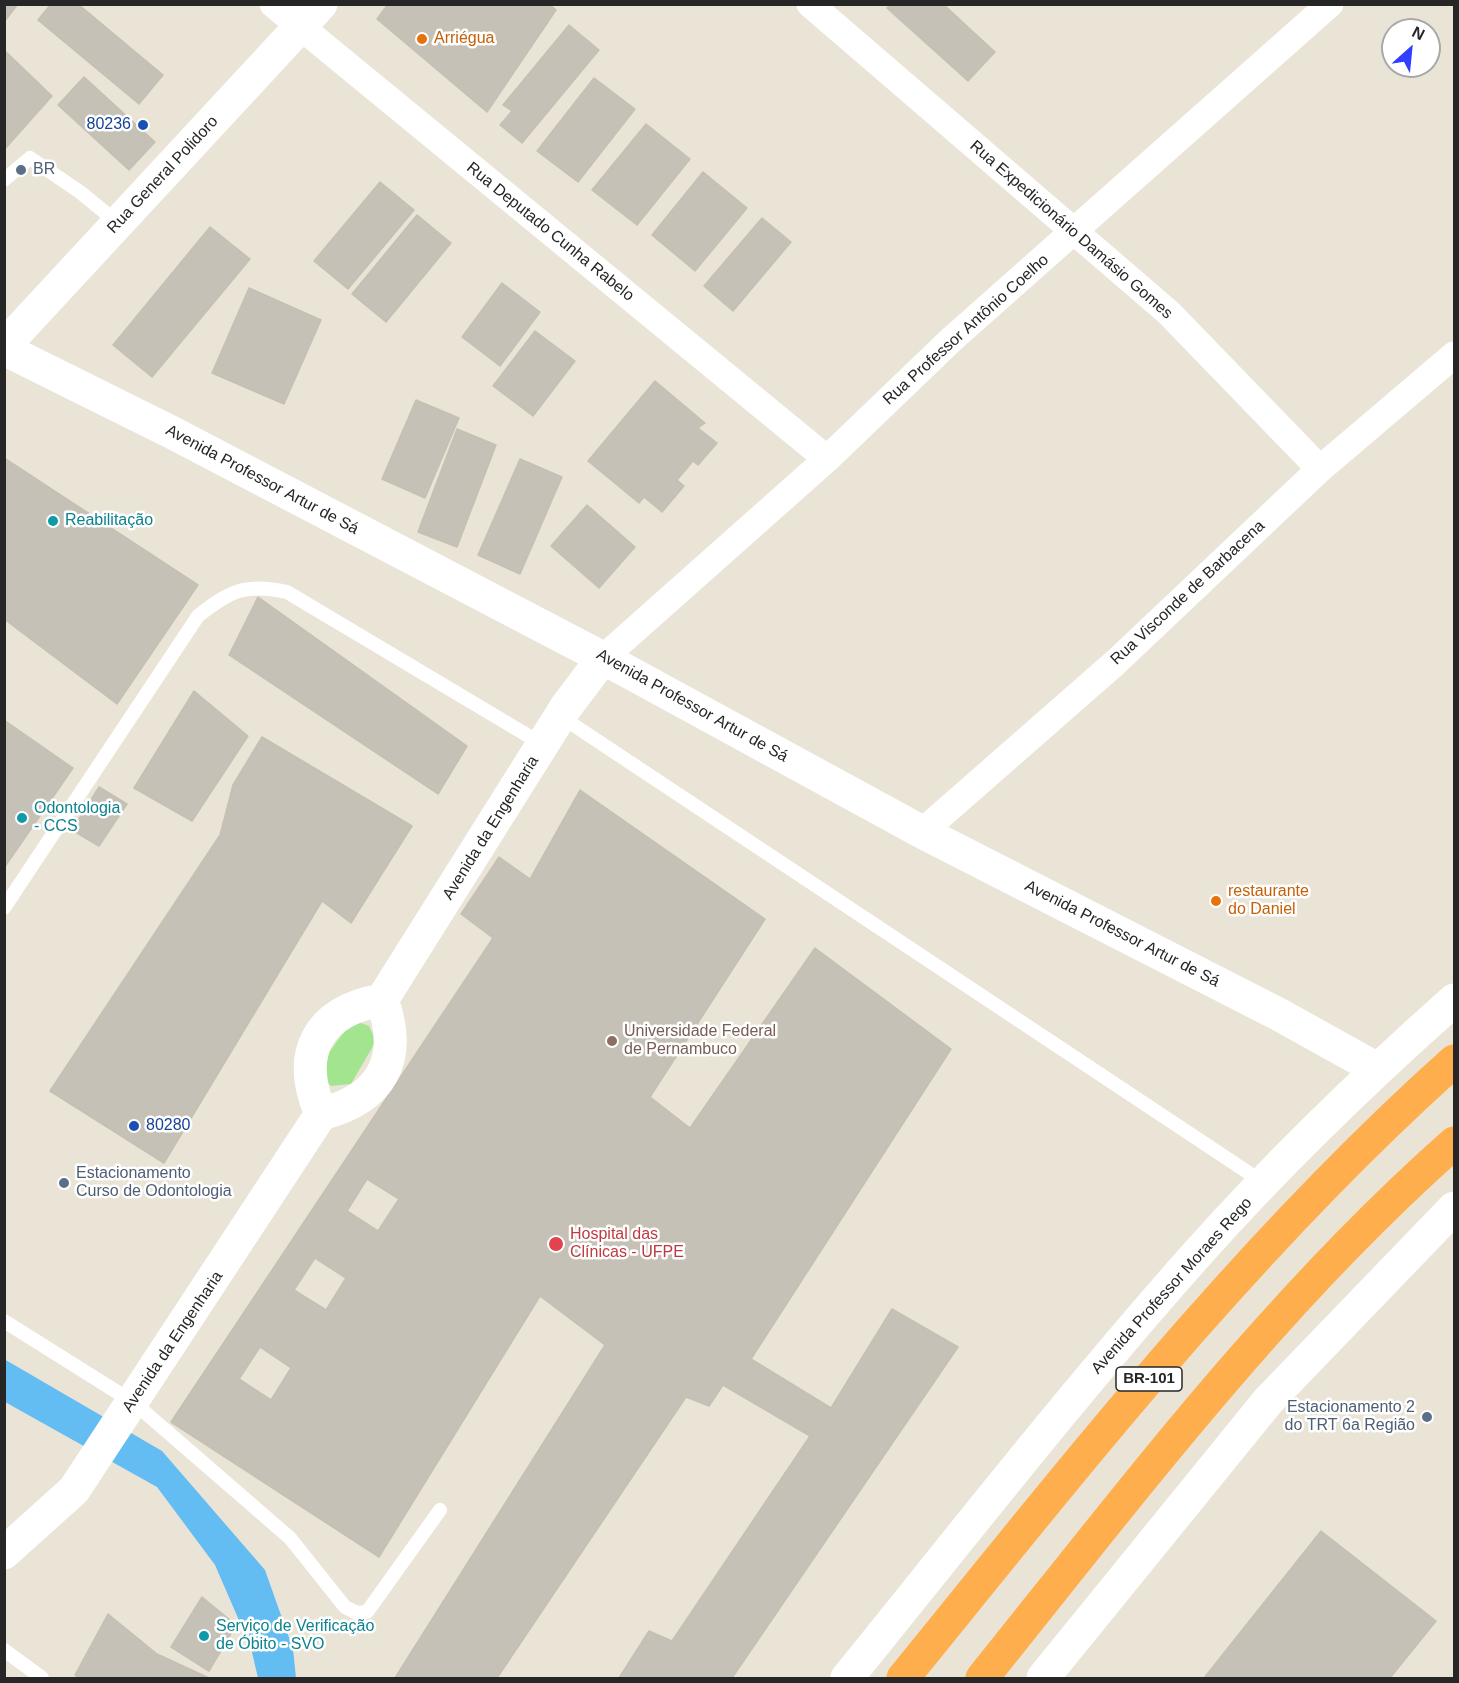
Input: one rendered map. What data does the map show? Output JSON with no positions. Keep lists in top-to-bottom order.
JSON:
{
  "streets": {
    "highway": ["BR-101"],
    "street": [
      "Rua General Polidoro",
      "Rua Expedicionário Damásio Gomes",
      "Rua Deputado Cunha Rabelo",
      "Rua Professor Antônio Coelho",
      "Avenida Professor Artur de Sá",
      "Rua Visconde de Barbacena",
      "Avenida da Engenharia",
      "Avenida Professor Moraes Rego"
    ]
  },
  "crossings": [
    ["Rua General Polidoro", "Rua Deputado Cunha Rabelo"],
    ["Rua General Polidoro", "Avenida Professor Artur de Sá"],
    ["Rua Expedicionário Damásio Gomes", "Rua Professor Antônio Coelho"],
    ["Rua Expedicionário Damásio Gomes", "Rua Visconde de Barbacena"],
    ["Rua Deputado Cunha Rabelo", "Rua Professor Antônio Coelho"],
    ["Rua Professor Antônio Coelho", "Avenida Professor Artur de Sá"],
    ["Rua Professor Antônio Coelho", "Avenida da Engenharia"],
    ["Avenida Professor Artur de Sá", "Rua Visconde de Barbacena"],
    ["Avenida Professor Artur de Sá", "Avenida da Engenharia"],
    ["Avenida Professor Artur de Sá", "Avenida Professor Moraes Rego"]
  ],
  "places": [
    "Arriégua",
    "80236",
    "BR",
    "Reabilitação",
    "Odontologia - CCS",
    "restaurante do Daniel",
    "Universidade Federal de Pernambuco",
    "80280",
    "Estacionamento Curso de Odontologia",
    "Hospital das Clínicas - UFPE",
    "Estacionamento 2 do TRT 6a Região",
    "Serviço de Verificação de Óbito - SVO"
  ],
  "north": "top right"
}
